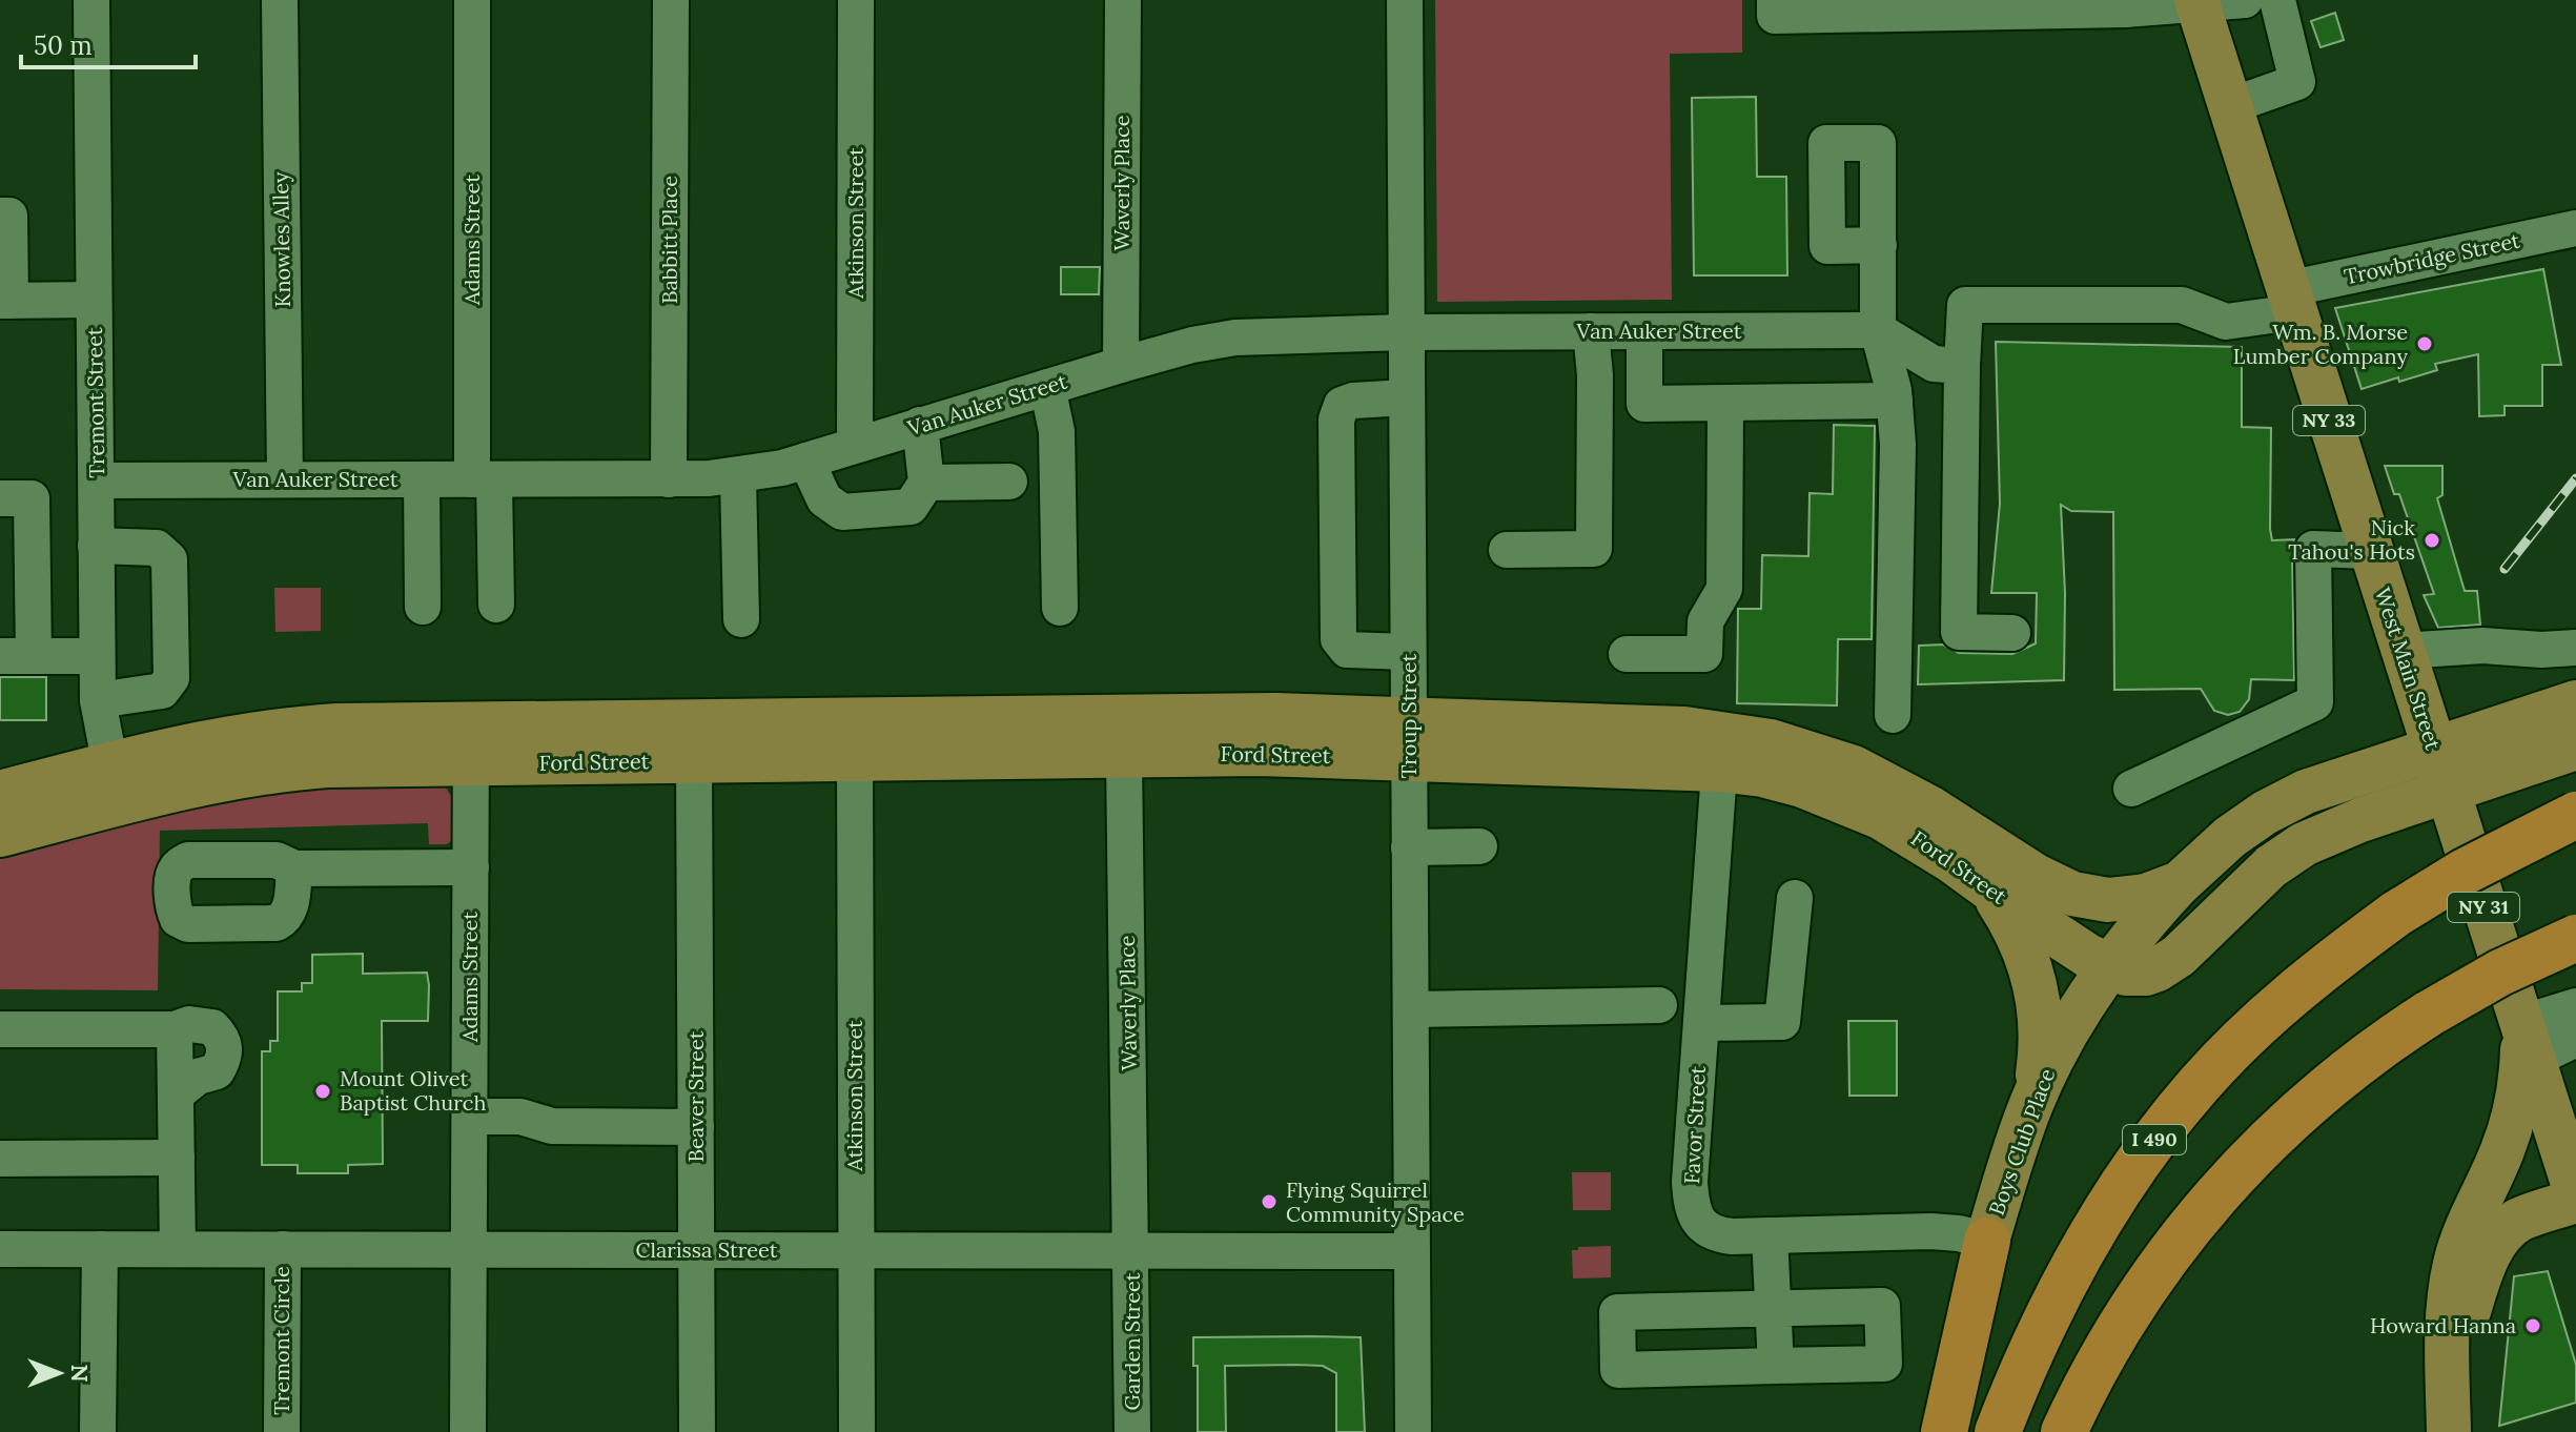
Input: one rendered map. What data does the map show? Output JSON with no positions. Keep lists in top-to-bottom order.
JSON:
{
  "streets": {
    "highway": ["I 490"],
    "main road": [
      "NY 33",
      "West Main Street",
      "Ford Street",
      "NY 31",
      "Boys Club Place"
    ],
    "street": [
      "Waverly Place",
      "Atkinson Street",
      "Knowles Alley",
      "Adams Street",
      "Babbitt Place",
      "Trowbridge Street",
      "Van Auker Street",
      "Tremont Street",
      "Troup Street",
      "Beaver Street",
      "Favor Street",
      "Clarissa Street",
      "Tremont Circle",
      "Garden Street"
    ]
  },
  "crossings": [
    ["Waverly Place", "Van Auker Street"],
    ["Waverly Place", "Ford Street"],
    ["Waverly Place", "Clarissa Street"],
    ["Waverly Place", "Garden Street"],
    ["Atkinson Street", "Van Auker Street"],
    ["Atkinson Street", "Ford Street"],
    ["Atkinson Street", "Clarissa Street"],
    ["Knowles Alley", "Van Auker Street"],
    ["Adams Street", "Van Auker Street"],
    ["Adams Street", "Ford Street"],
    ["Adams Street", "Clarissa Street"],
    ["Babbitt Place", "Van Auker Street"],
    ["Trowbridge Street", "West Main Street"],
    ["Van Auker Street", "Tremont Street"],
    ["Van Auker Street", "Troup Street"],
    ["Tremont Street", "Ford Street"],
    ["West Main Street", "Ford Street"],
    ["West Main Street", "NY 31"],
    ["Troup Street", "Ford Street"],
    ["Troup Street", "Clarissa Street"],
    ["Ford Street", "Beaver Street"],
    ["Ford Street", "Favor Street"],
    ["Ford Street", "Boys Club Place"],
    ["Beaver Street", "Clarissa Street"],
    ["Favor Street", "Boys Club Place"],
    ["Clarissa Street", "Tremont Circle"],
    ["Clarissa Street", "Garden Street"]
  ],
  "places": [
    "Wm. B. Morse Lumber Company",
    "Nick Tahou's Hots",
    "Mount Olivet Baptist Church",
    "Flying Squirrel Community Space",
    "Howard Hanna"
  ],
  "scale_bar": "50 m",
  "north": "right"
}
